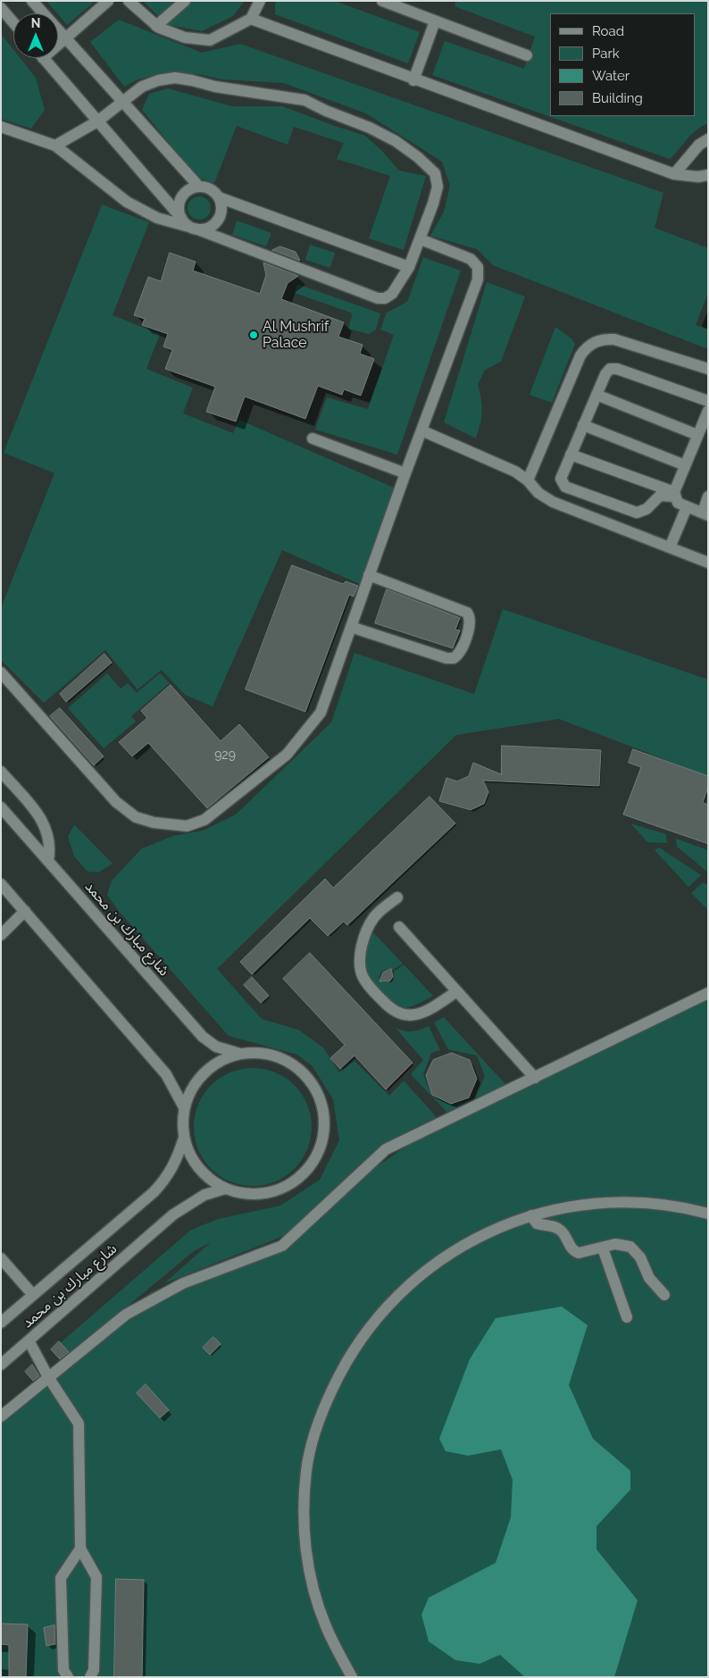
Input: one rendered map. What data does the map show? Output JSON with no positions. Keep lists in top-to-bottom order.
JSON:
{
  "streets": {
    "street": ["شارع مبارك بن محمد"]
  },
  "places": ["Al Mushrif Palace"],
  "house_numbers": ["929"],
  "legend": [
    "Road",
    "Park",
    "Water",
    "Building"
  ],
  "north": "top"
}
